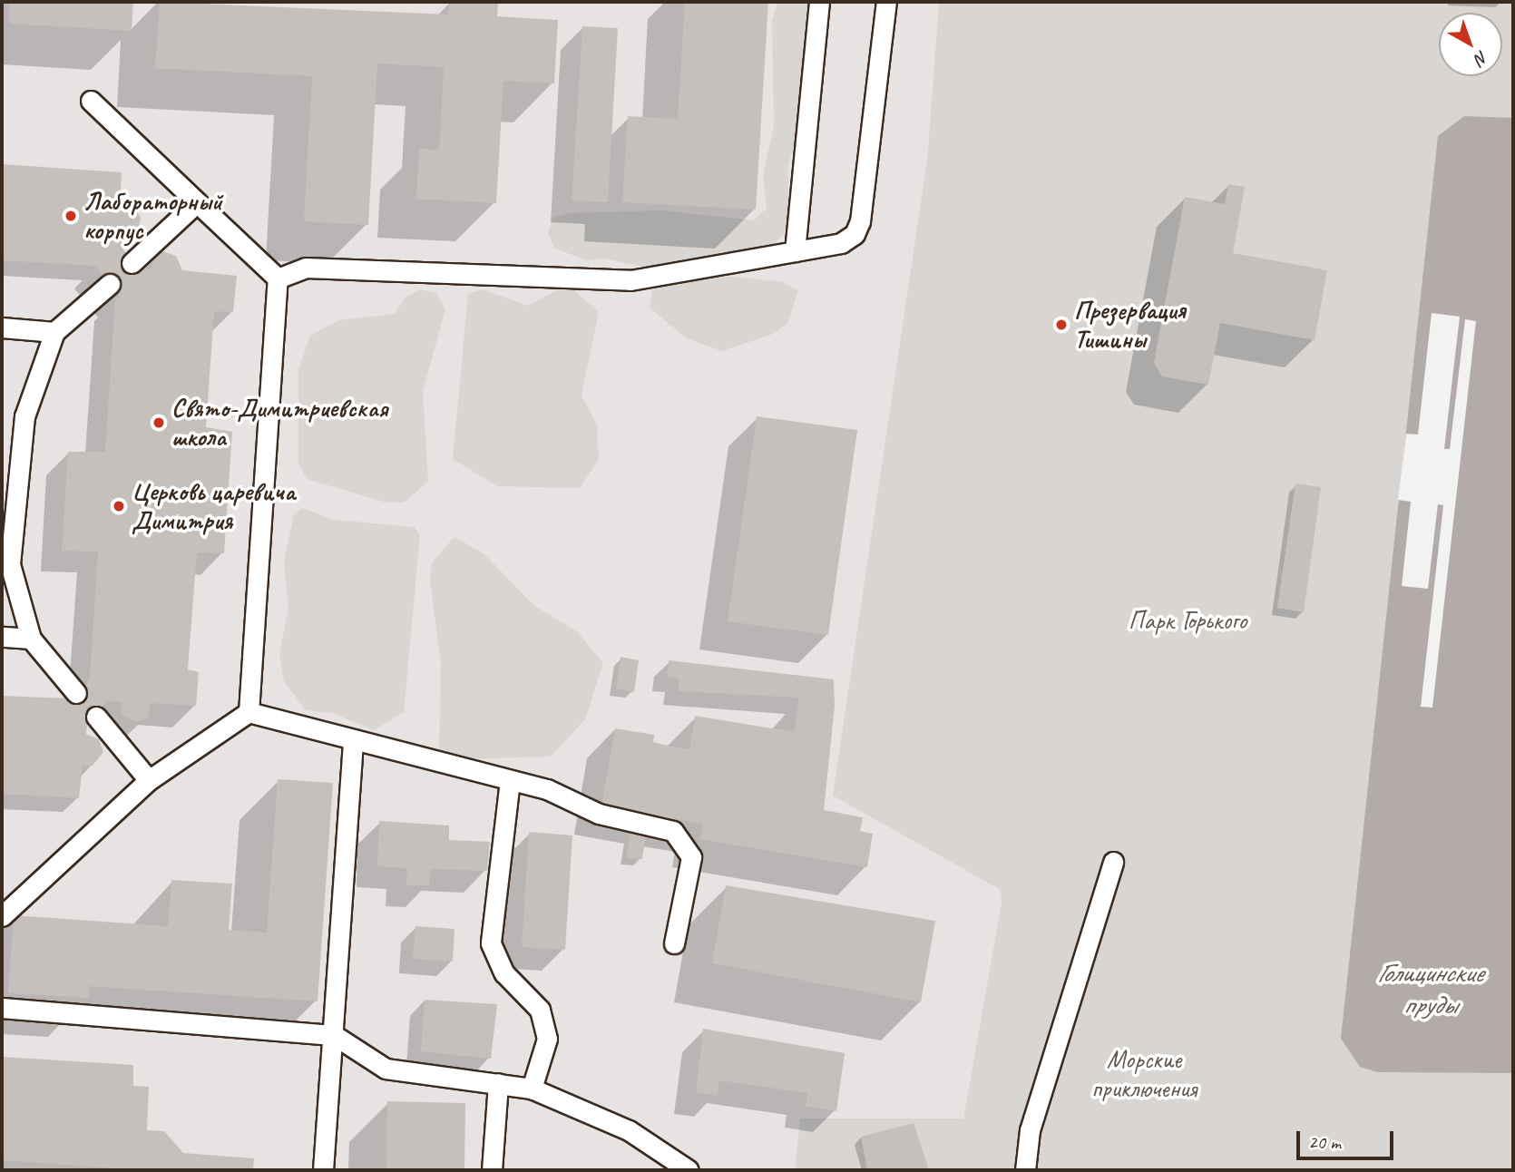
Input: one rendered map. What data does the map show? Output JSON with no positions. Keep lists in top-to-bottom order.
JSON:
{
  "water": ["Голицинские пруды"],
  "parks": ["Парк Горького", "Морские приключения"],
  "places": [
    "Лабораторный корпус",
    "Презервация Тишины",
    "Свято-Димитриевская школа",
    "Церковь царевича Димитрия"
  ],
  "scale_bar": "20 m",
  "north": "bottom right"
}
